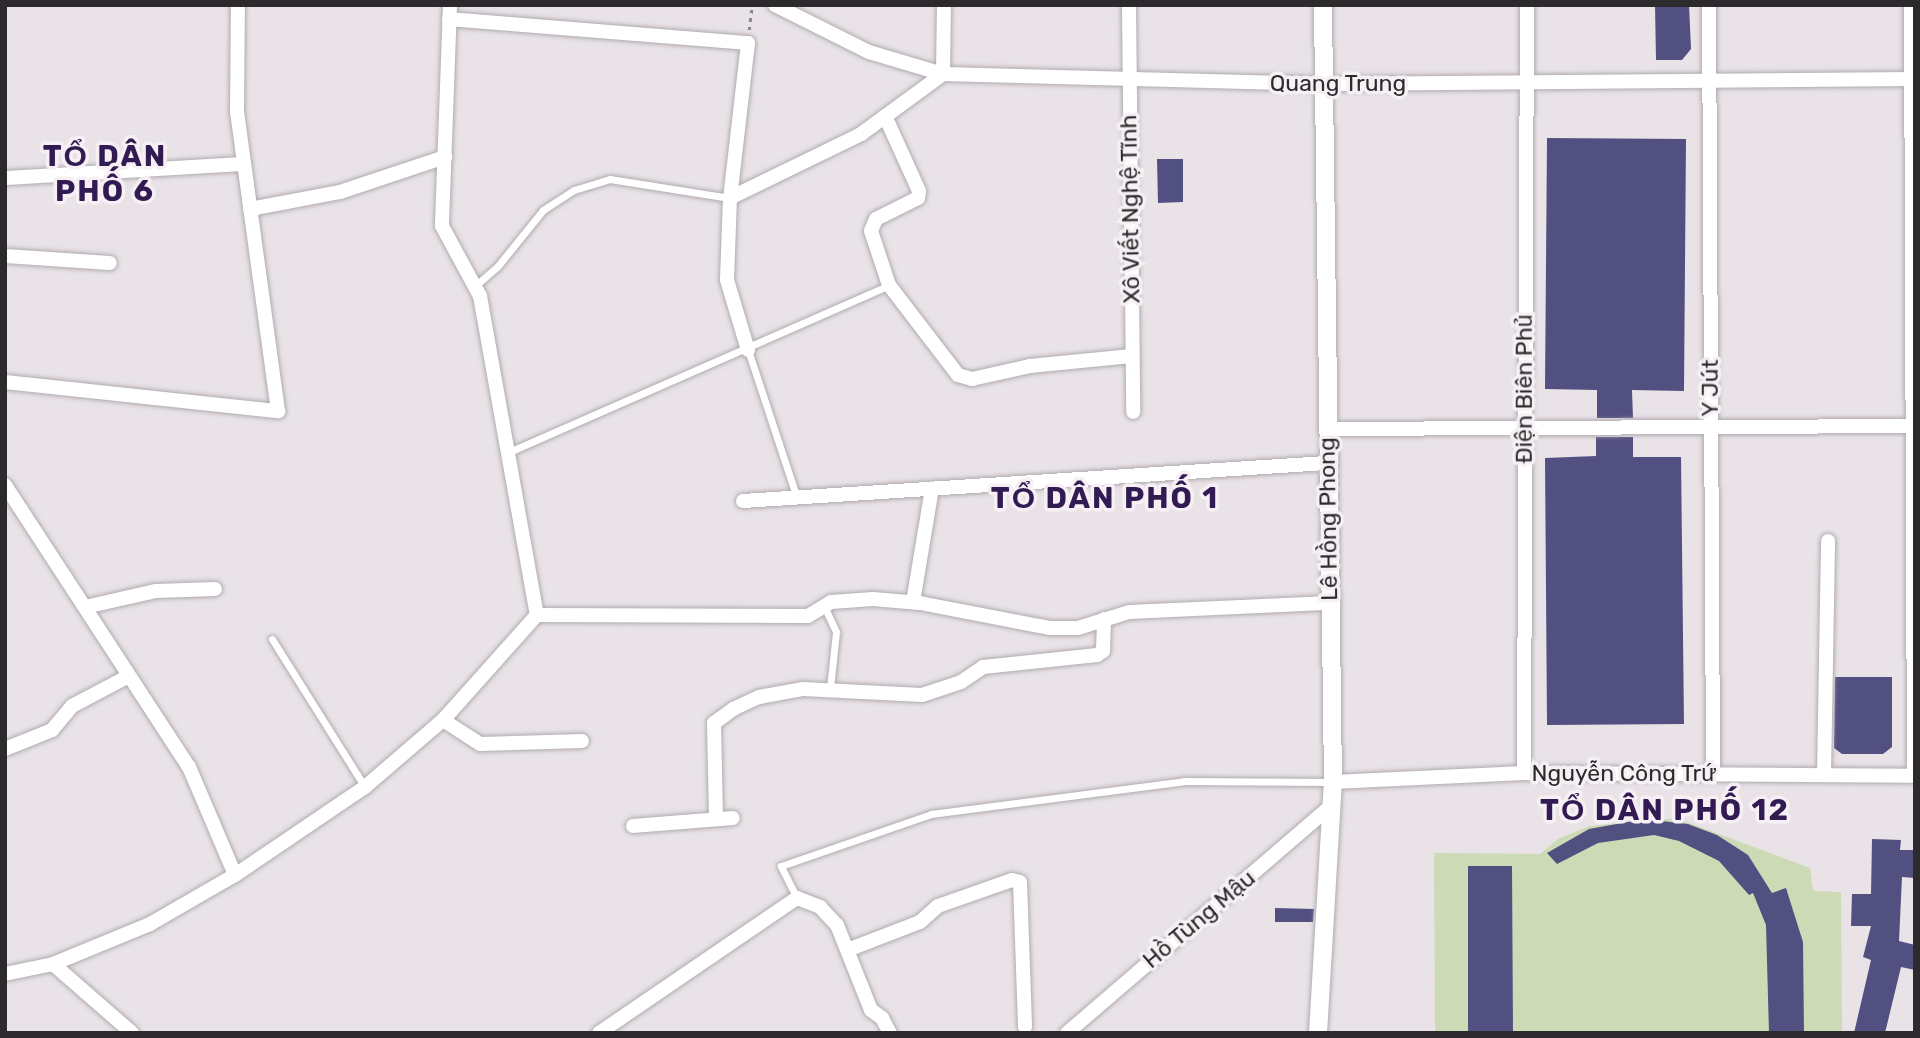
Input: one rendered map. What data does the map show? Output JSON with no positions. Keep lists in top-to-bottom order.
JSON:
{
  "streets": {
    "street": [
      "Quang Trung",
      "Xô Viết Nghệ Tĩnh",
      "Y Jút",
      "Điện Biên Phủ",
      "Lê Hồng Phong",
      "Nguyễn Công Trứ",
      "Hồ Tùng Mậu"
    ]
  },
  "crossings": [
    ["Quang Trung", "Xô Viết Nghệ Tĩnh"],
    ["Quang Trung", "Y Jút"],
    ["Quang Trung", "Điện Biên Phủ"],
    ["Quang Trung", "Lê Hồng Phong"],
    ["Y Jút", "Nguyễn Công Trứ"],
    ["Điện Biên Phủ", "Nguyễn Công Trứ"],
    ["Lê Hồng Phong", "Nguyễn Công Trứ"],
    ["Lê Hồng Phong", "Hồ Tùng Mậu"]
  ],
  "districts": ["TỔ DÂN PHỐ 6", "TỔ DÂN PHỐ 1", "TỔ DÂN PHỐ 12"]
}
